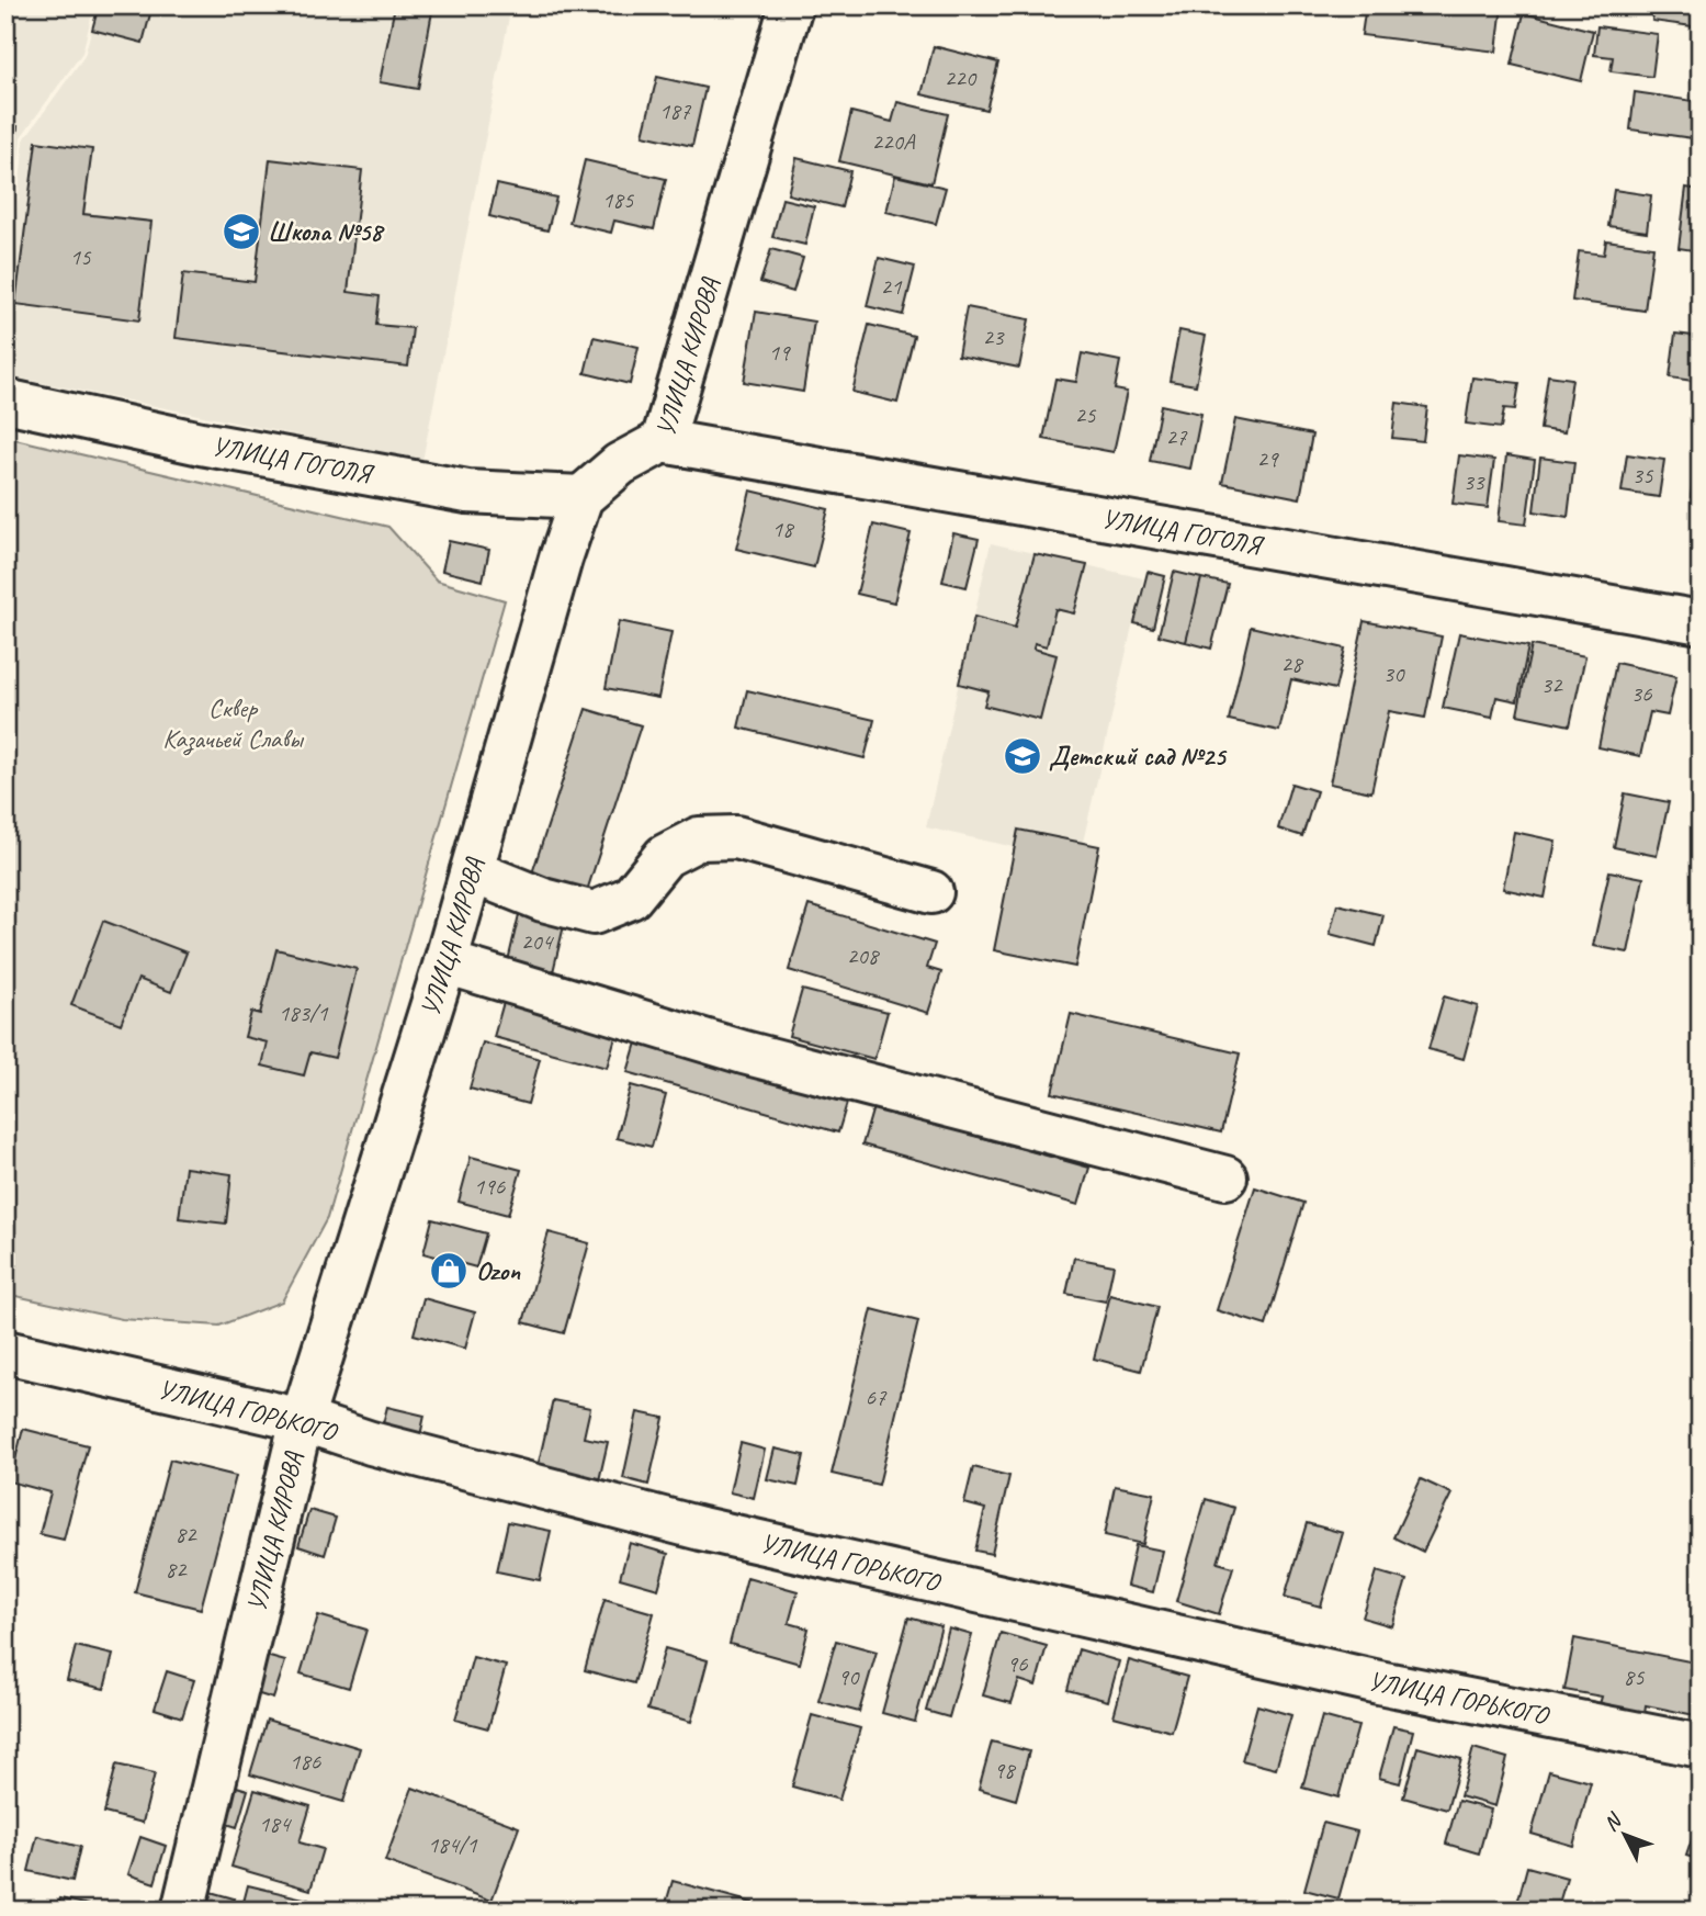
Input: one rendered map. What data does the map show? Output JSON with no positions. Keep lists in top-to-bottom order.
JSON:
{
  "streets": {
    "street": ["УЛИЦА КИРОВА", "УЛИЦА ГОГОЛЯ", "УЛИЦА ГОРЬКОГО"]
  },
  "crossings": [
    ["УЛИЦА КИРОВА", "УЛИЦА ГОГОЛЯ"],
    ["УЛИЦА КИРОВА", "УЛИЦА ГОРЬКОГО"]
  ],
  "parks": ["Сквер Казачьей Славы"],
  "places": {
    "school or university": ["Школа №58", "Детский сад №25"],
    "shop": ["Ozon"]
  },
  "house_numbers": [
    "220",
    "187",
    "220А",
    "185",
    "15",
    "21",
    "23",
    "19",
    "25",
    "27",
    "29",
    "35",
    "33",
    "18",
    "28",
    "30",
    "32",
    "36",
    "204",
    "208",
    "183/1",
    "196",
    "67",
    "82",
    "82",
    "96",
    "90",
    "85",
    "186",
    "98",
    "184",
    "184/1"
  ],
  "north": "top left"
}
